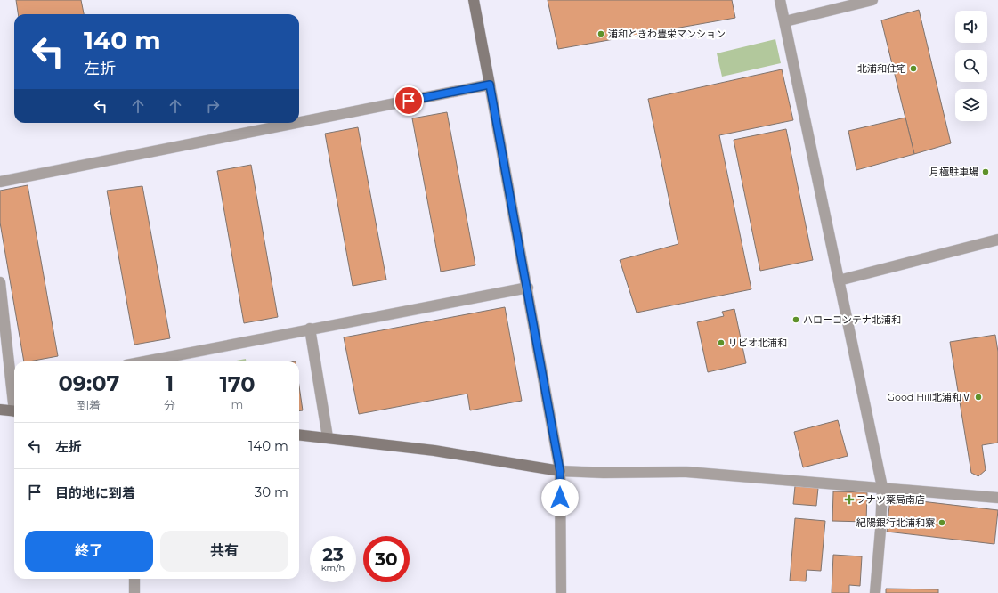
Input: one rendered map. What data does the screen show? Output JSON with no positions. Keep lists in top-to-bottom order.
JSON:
{
  "places": {
    "other": [
      "浦和ときわ豊栄マンション",
      "北浦和住宅",
      "月極駐車場",
      "ハローコンテナ北浦和",
      "リビオ北浦和",
      "Good Hill北浦和Ⅴ",
      "紀陽銀行北浦和寮"
    ],
    "health": ["フナツ薬局南店"]
  },
  "page": {
    "turn": ["140 m", "左折"],
    "eta": [
      "09:07",
      "到着",
      "1",
      "分",
      "170",
      "m"
    ],
    "list": [
      {
        "name": "左折",
        "value": "140 m"
      },
      {
        "name": "目的地に到着",
        "value": "30 m"
      }
    ],
    "buttons": ["終了", "共有"],
    "speed": "23 km/h",
    "limit": "30"
  }
}
